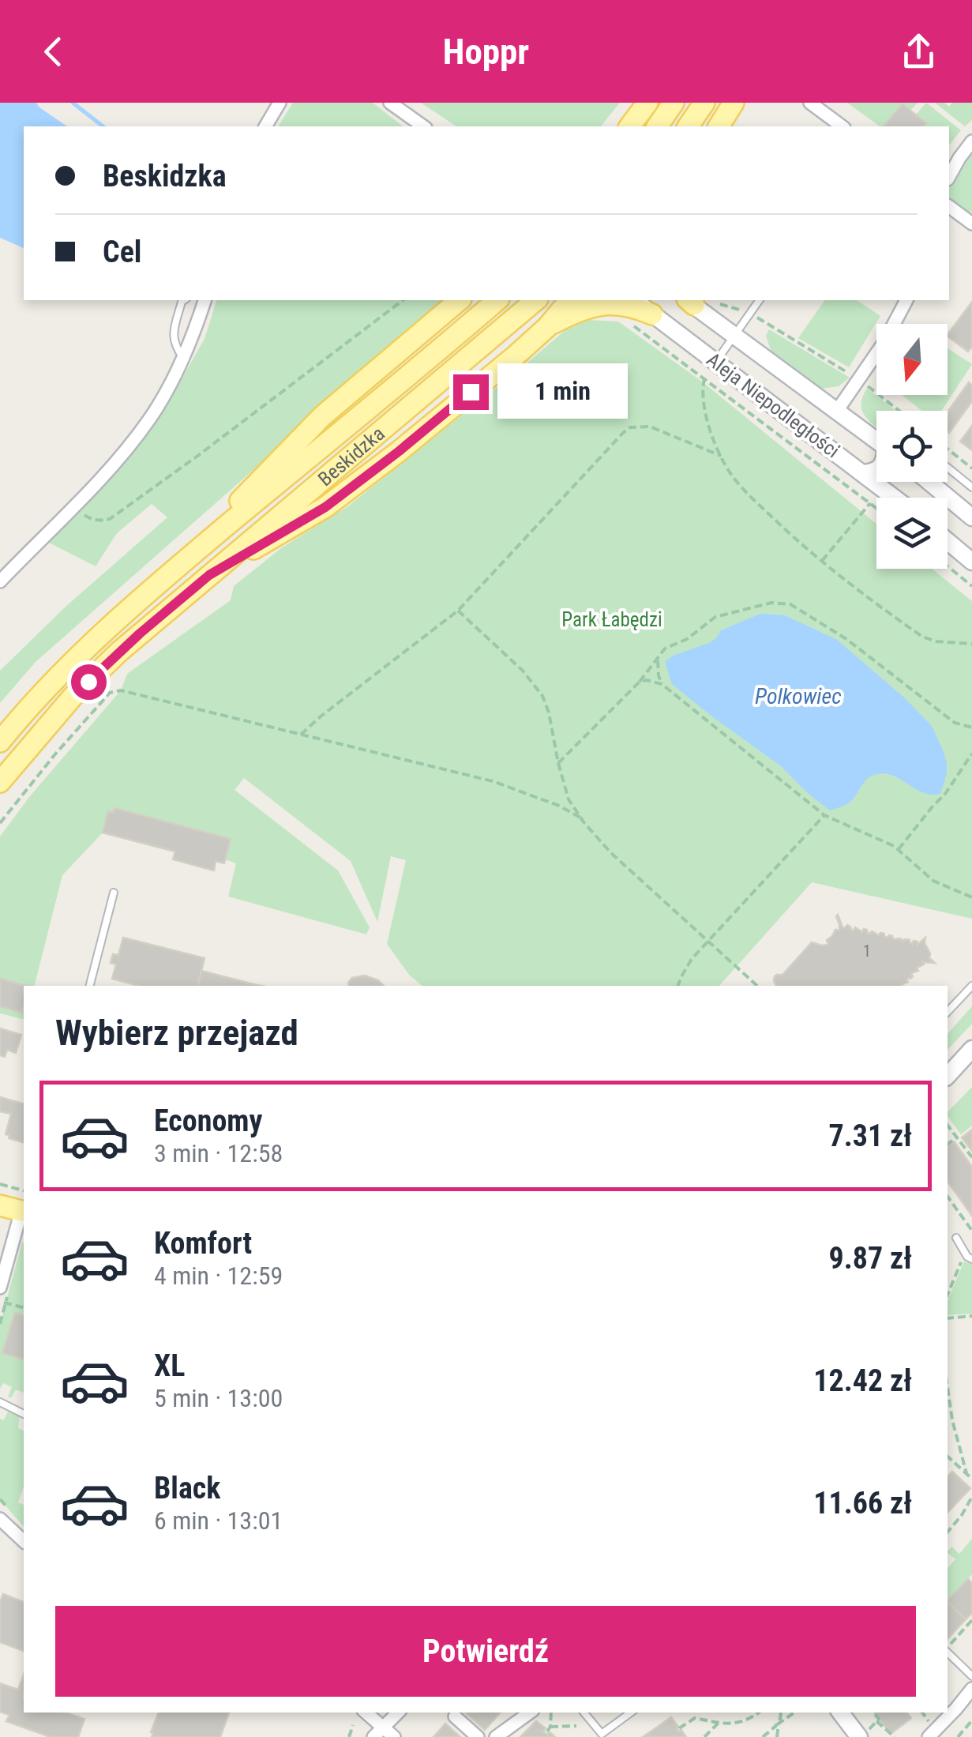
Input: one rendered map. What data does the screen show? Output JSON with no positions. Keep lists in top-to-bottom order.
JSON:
{
  "streets": {
    "main road": ["Beskidzka"],
    "street": ["Aleja Niepodległości"]
  },
  "water": ["Polkowiec"],
  "parks": ["Park Łabędzi"],
  "house_numbers": ["1"],
  "north": "bottom",
  "page": {
    "header": "Hoppr",
    "banner": ["Beskidzka", "Cel"],
    "bubble": "1 min",
    "heading": "Wybierz przejazd",
    "list": [
      {
        "name": "Economy",
        "note": "3 min · 12:58",
        "value": "7.31 zł"
      },
      {
        "name": "Komfort",
        "note": "4 min · 12:59",
        "value": "9.87 zł"
      },
      {
        "name": "XL",
        "note": "5 min · 13:00",
        "value": "12.42 zł"
      },
      {
        "name": "Black",
        "note": "6 min · 13:01",
        "value": "11.66 zł"
      }
    ],
    "buttons": "Potwierdź"
  }
}
